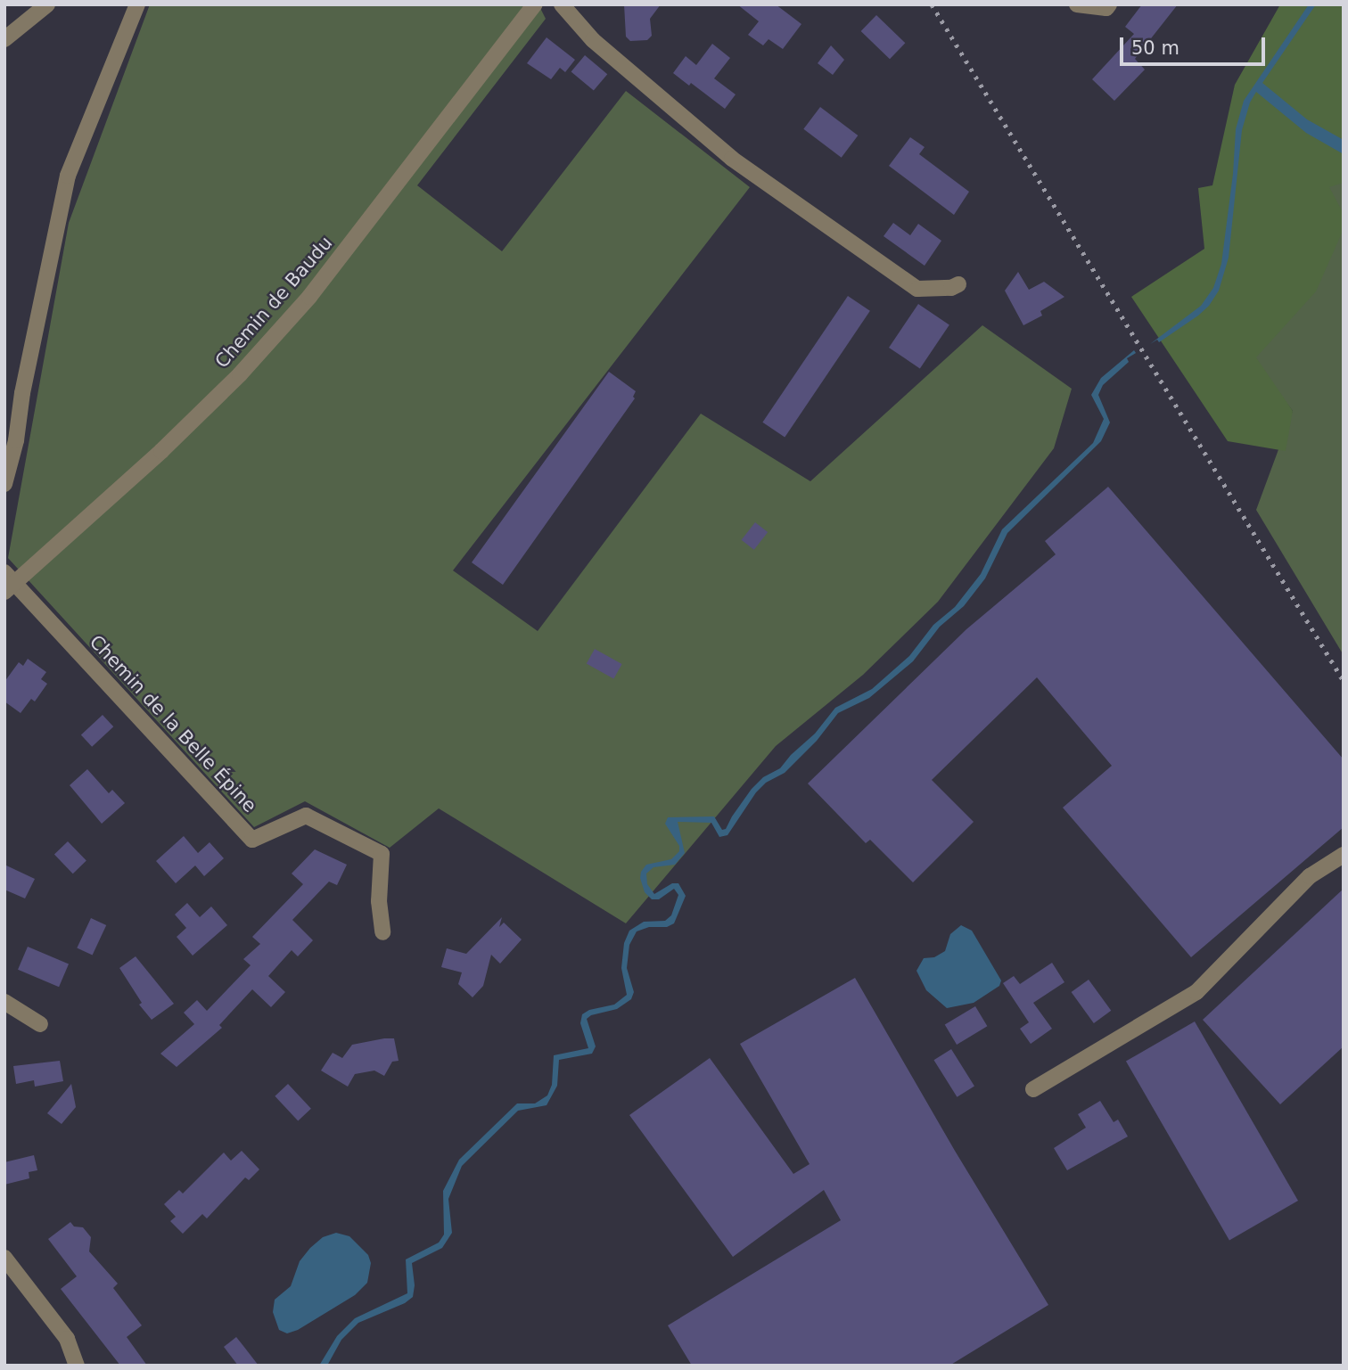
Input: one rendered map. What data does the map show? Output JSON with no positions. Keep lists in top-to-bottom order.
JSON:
{
  "streets": {
    "street": ["Chemin de Baudu", "Chemin de la Belle Épine"]
  },
  "crossings": [
    ["Chemin de Baudu", "Chemin de la Belle Épine"]
  ],
  "scale_bar": "50 m"
}
